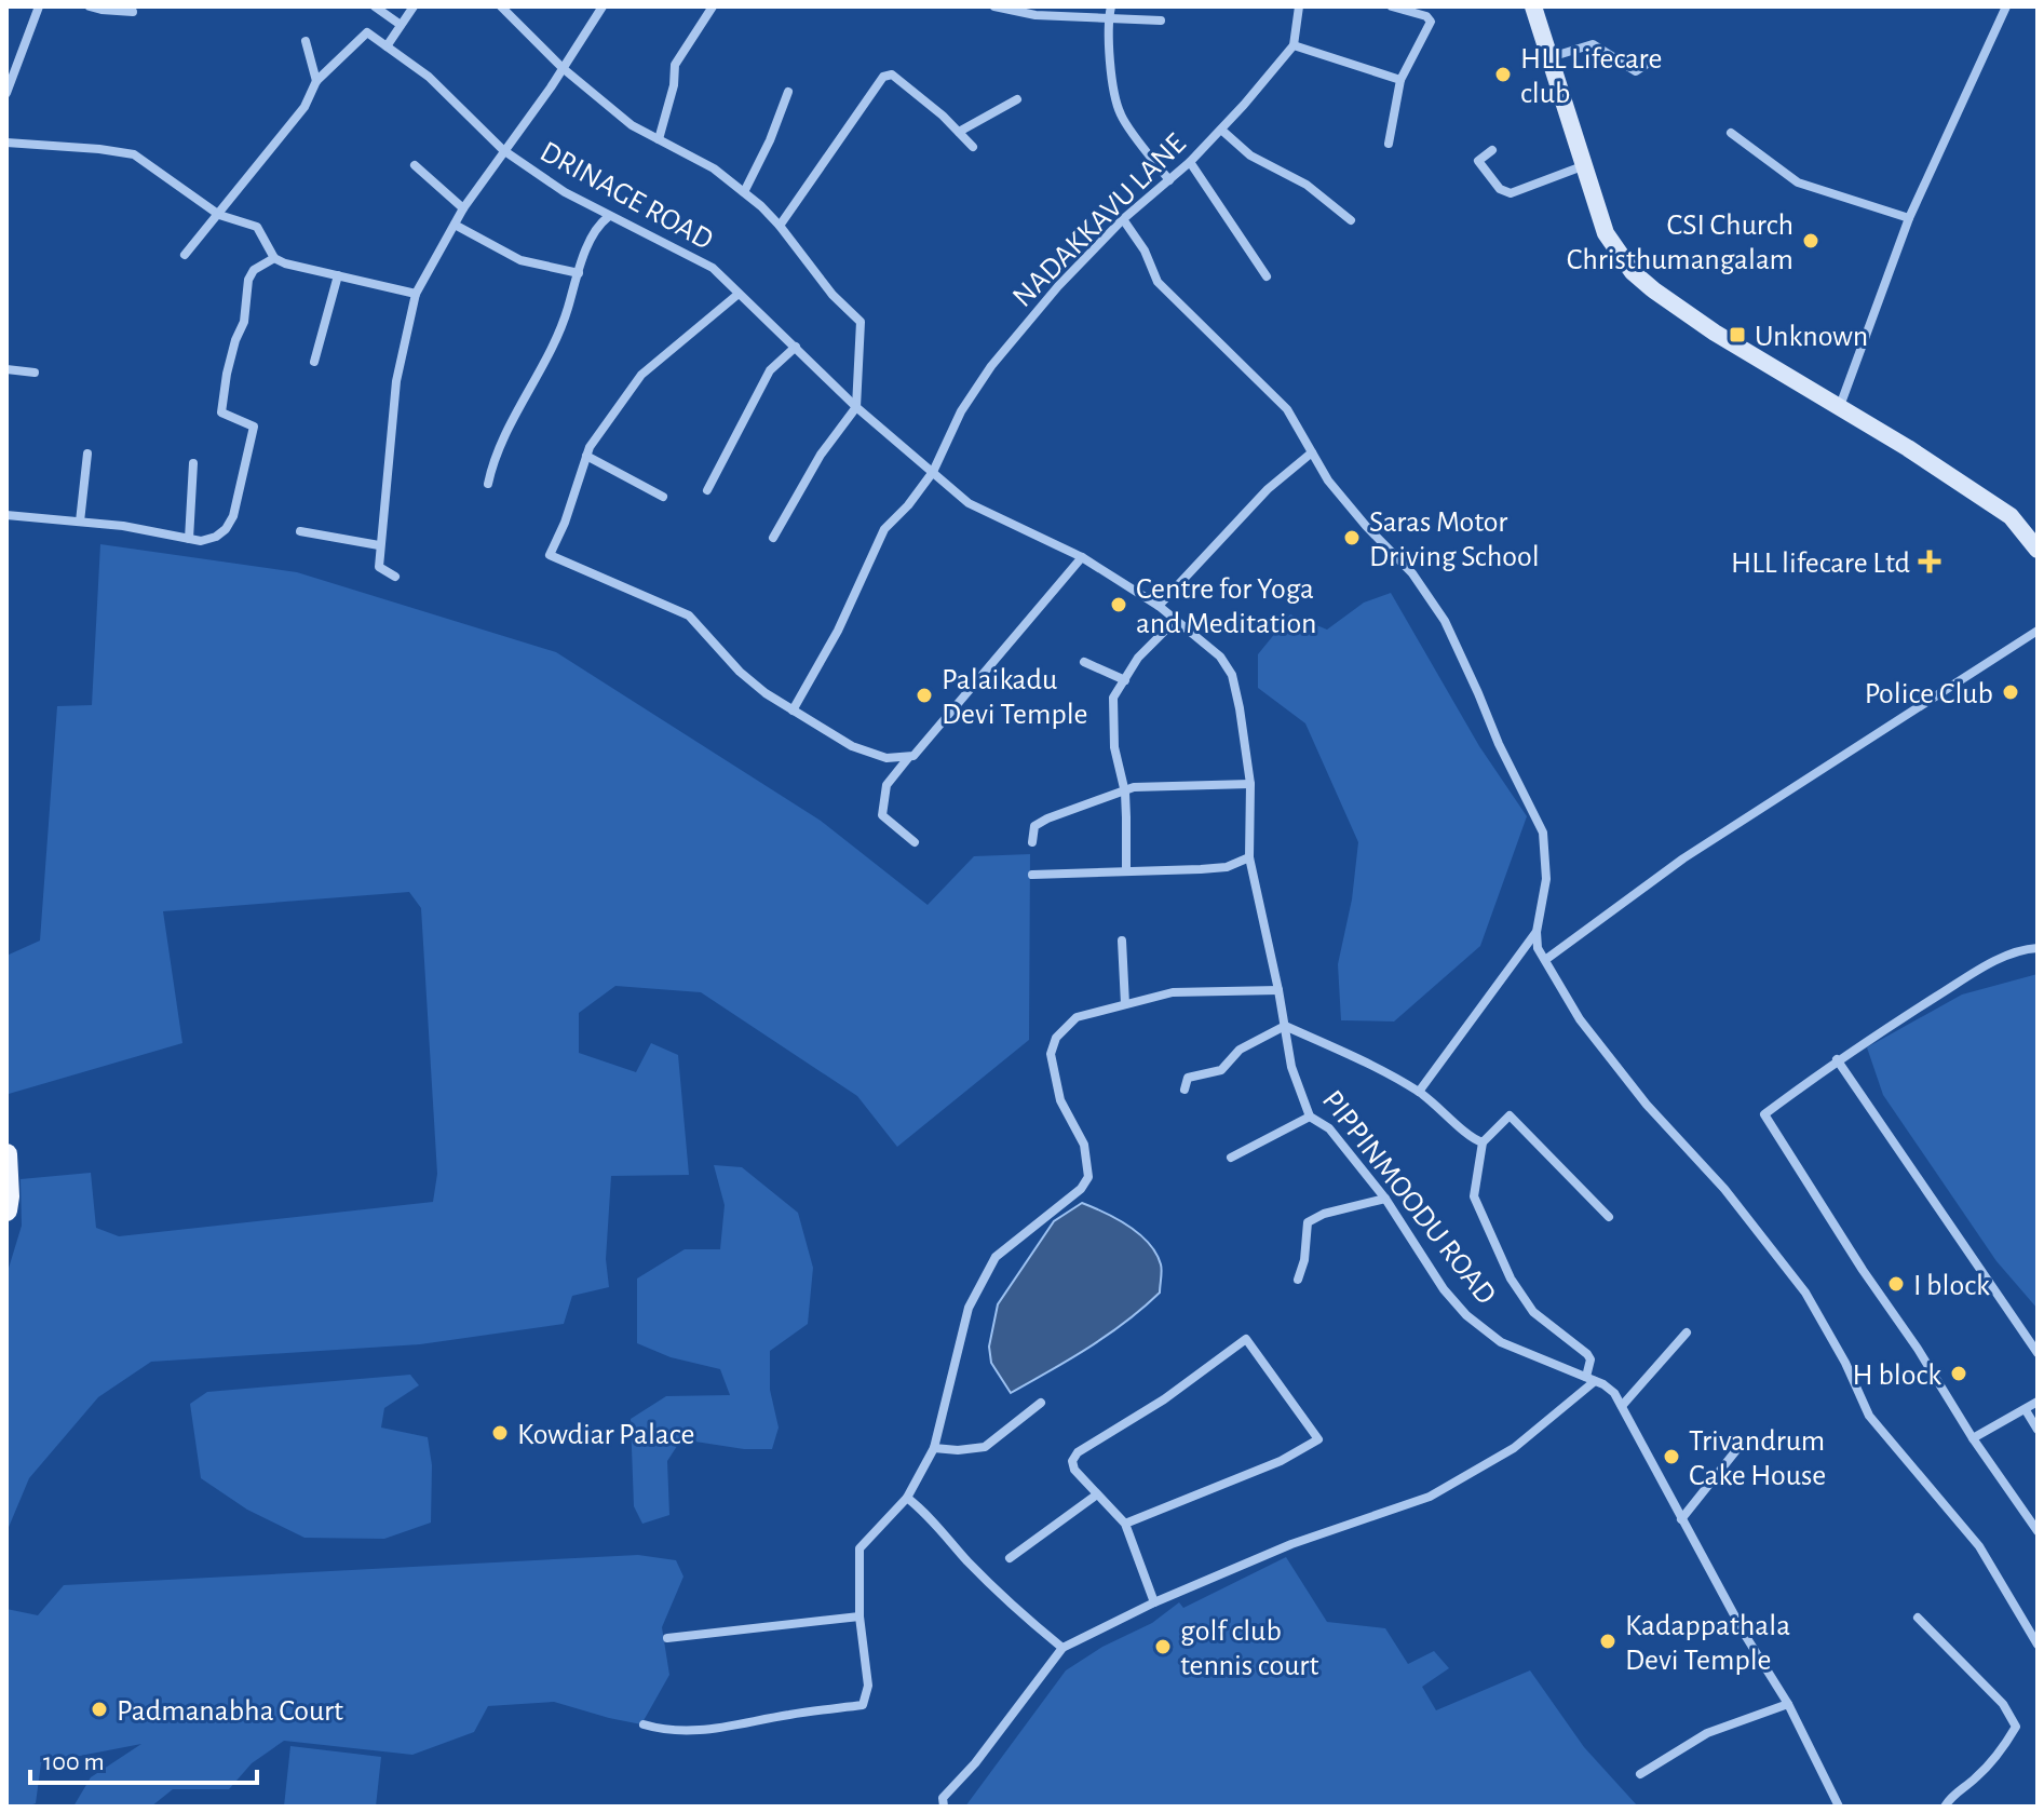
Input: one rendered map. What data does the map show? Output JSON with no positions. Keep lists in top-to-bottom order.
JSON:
{
  "streets": {
    "street": ["DRINAGE ROAD", "NADAKKAVU LANE", "PIPPINMOODU ROAD"]
  },
  "crossings": [
    ["DRINAGE ROAD", "NADAKKAVU LANE"],
    ["DRINAGE ROAD", "PIPPINMOODU ROAD"],
    ["NADAKKAVU LANE", "PIPPINMOODU ROAD"]
  ],
  "places": {
    "other": [
      "HLL Lifecare club",
      "CSI Church Christhumangalam",
      "Saras Motor Driving School",
      "Centre for Yoga and Meditation",
      "Police Club",
      "Palaikadu Devi Temple",
      "I block",
      "H block",
      "Kowdiar Palace",
      "Trivandrum Cake House",
      "Kadappathala Devi Temple",
      "golf club tennis court",
      "Padmanabha Court"
    ],
    "transit": ["Unknown"],
    "health": ["HLL lifecare Ltd"]
  },
  "scale_bar": "100 m"
}
